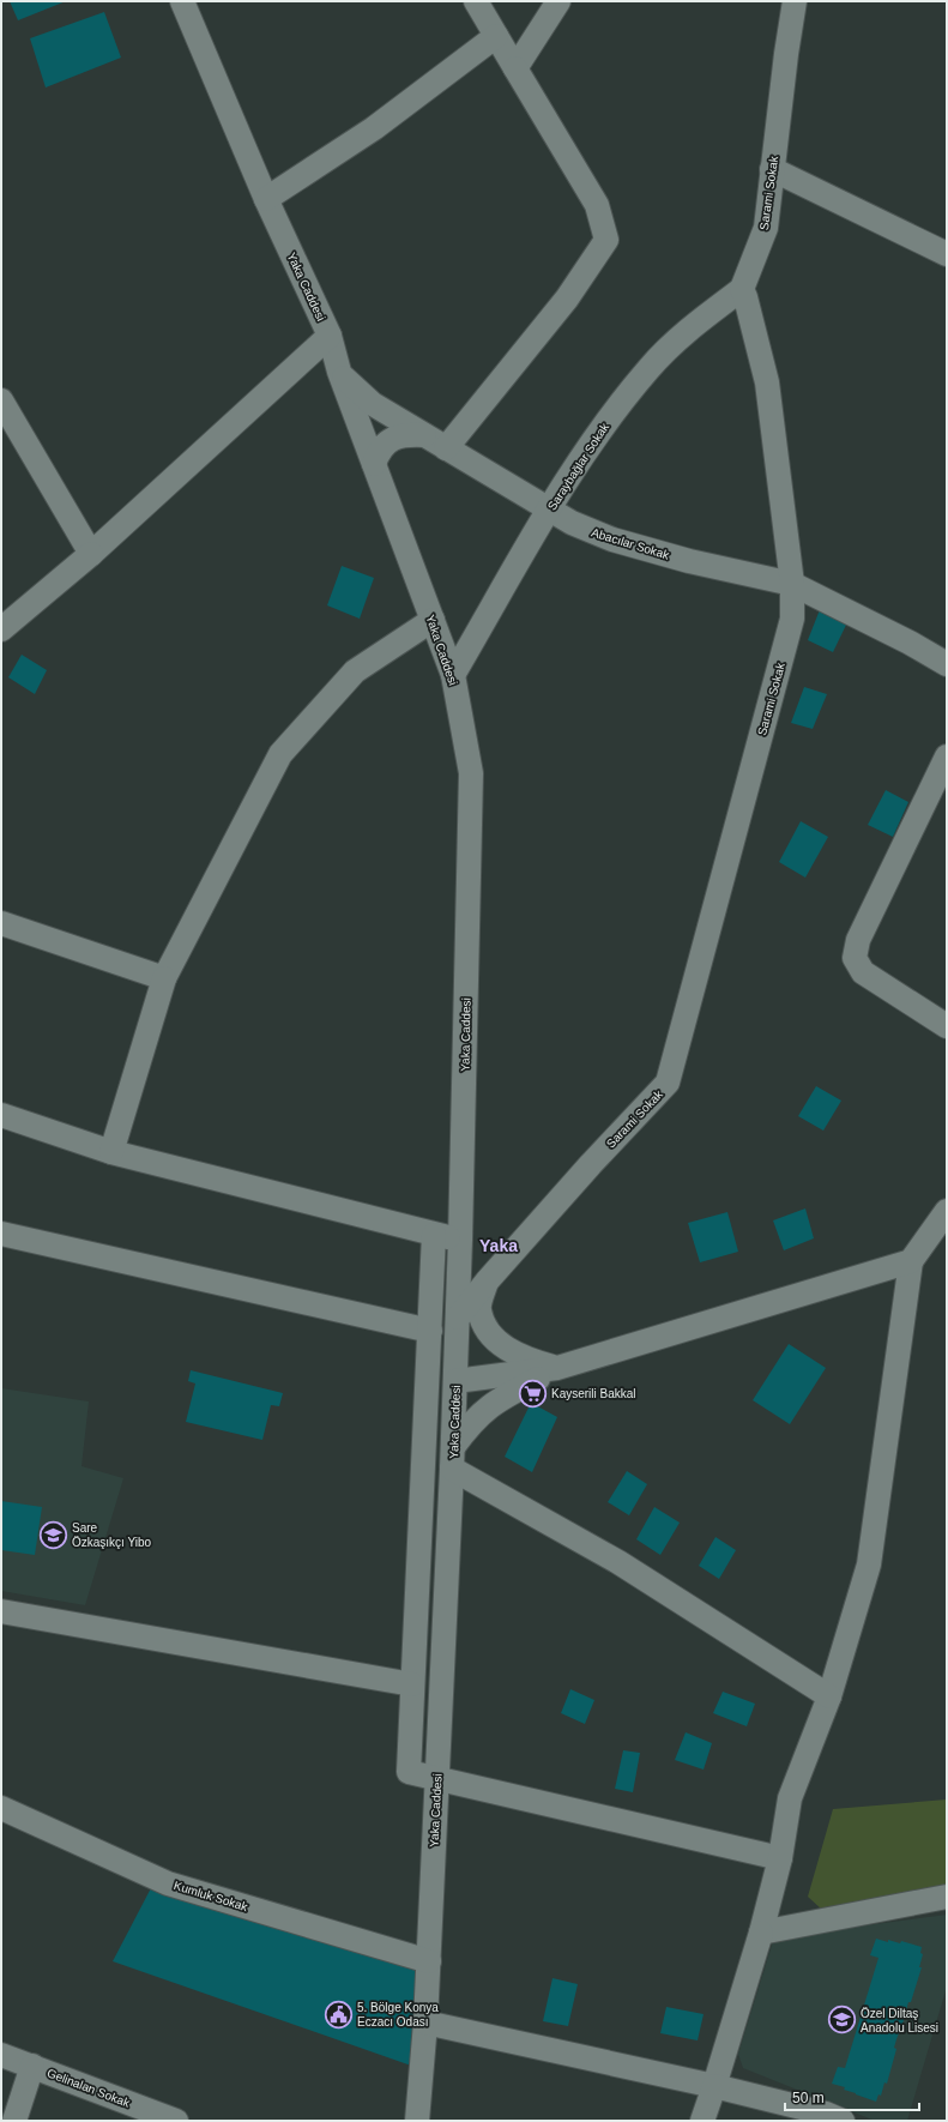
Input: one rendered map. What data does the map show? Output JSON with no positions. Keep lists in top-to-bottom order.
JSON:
{
  "streets": {
    "street": [
      "Sarami Sokak",
      "Yaka Caddesi",
      "Saraybağlar Sokak",
      "Abacılar Sokak",
      "Kumluk Sokak",
      "Gelinalan Sokak"
    ]
  },
  "crossings": [
    ["Sarami Sokak", "Yaka Caddesi"],
    ["Sarami Sokak", "Saraybağlar Sokak"],
    ["Sarami Sokak", "Abacılar Sokak"],
    ["Yaka Caddesi", "Saraybağlar Sokak"],
    ["Yaka Caddesi", "Abacılar Sokak"],
    ["Yaka Caddesi", "Kumluk Sokak"],
    ["Saraybağlar Sokak", "Abacılar Sokak"]
  ],
  "districts": ["Yaka"],
  "places": {
    "supermarket": ["Kayserili Bakkal"],
    "school or university": ["Sare Özkaşıkçı Yibo", "Özel Diltaş Anadolu Lisesi"],
    "public building": ["5. Bölge Konya Eczacı Odası"]
  },
  "scale_bar": "50 m"
}
